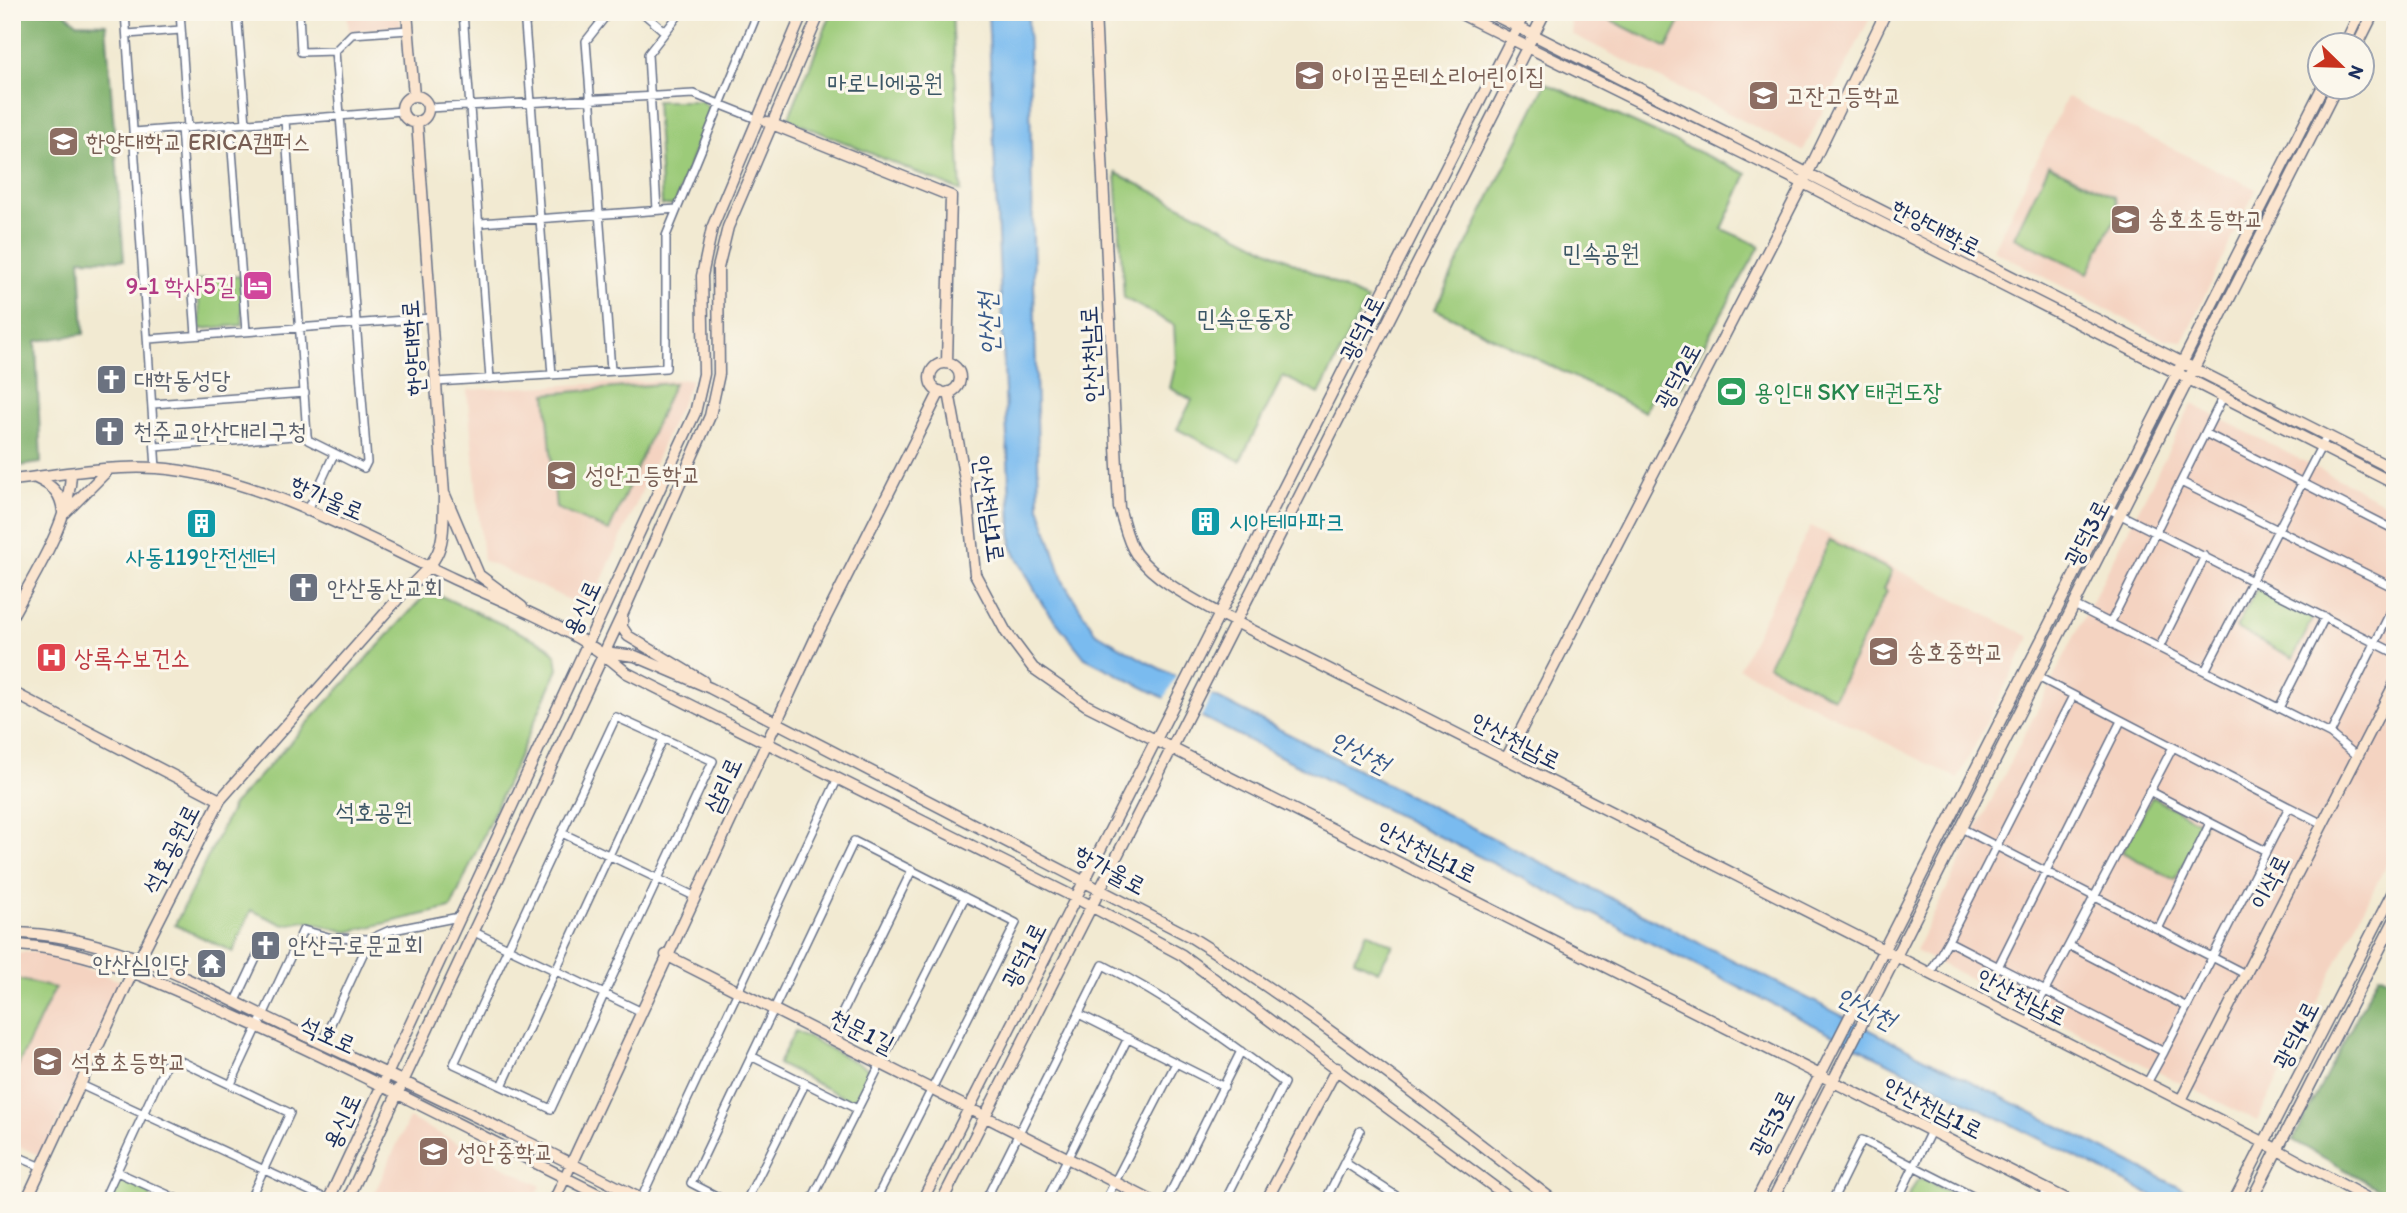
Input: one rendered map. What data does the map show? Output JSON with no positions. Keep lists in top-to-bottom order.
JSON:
{
  "streets": {
    "street": [
      "한양대학로",
      "광덕1로",
      "안산천남로",
      "광덕2로",
      "항가울로",
      "안산천남1로",
      "광덕3로",
      "용신로",
      "삼리로",
      "석호공원로",
      "이삭로",
      "천문1길",
      "석호로",
      "광덕4로"
    ]
  },
  "crossings": [
    ["한양대학로", "광덕1로"],
    ["한양대학로", "광덕2로"],
    ["한양대학로", "항가울로"],
    ["한양대학로", "광덕3로"],
    ["한양대학로", "석호공원로"],
    ["광덕1로", "안산천남로"],
    ["광덕1로", "항가울로"],
    ["광덕1로", "안산천남1로"],
    ["광덕1로", "천문1길"],
    ["안산천남로", "광덕2로"],
    ["안산천남로", "광덕3로"],
    ["안산천남로", "이삭로"],
    ["안산천남로", "광덕4로"],
    ["항가울로", "용신로"],
    ["항가울로", "삼리로"],
    ["항가울로", "석호공원로"],
    ["안산천남1로", "광덕3로"],
    ["안산천남1로", "삼리로"],
    ["용신로", "석호로"],
    ["삼리로", "천문1길"],
    ["삼리로", "석호로"],
    ["석호공원로", "석호로"]
  ],
  "water": ["안산천"],
  "parks": [
    "마로니에공원",
    "민속공원",
    "민속운동장",
    "석호공원"
  ],
  "places": {
    "school or university": [
      "아이꿈몬테소리어린이집",
      "고잔고등학교",
      "한양대학교 ERICA캠퍼스",
      "송호초등학교",
      "성안고등학교",
      "송호중학교",
      "석호초등학교",
      "성안중학교"
    ],
    "hotel": ["9-1 학사5길"],
    "church": [
      "대학동성당",
      "천주교안산대리구청",
      "안산동산교회",
      "안산구로문교회"
    ],
    "sports": ["용인대 SKY 태권도장"],
    "building": ["시아테마파크", "사동119안전센터"],
    "hospital": ["상록수보건소"],
    "temple": ["안산심인당"]
  },
  "north": "bottom right"
}
